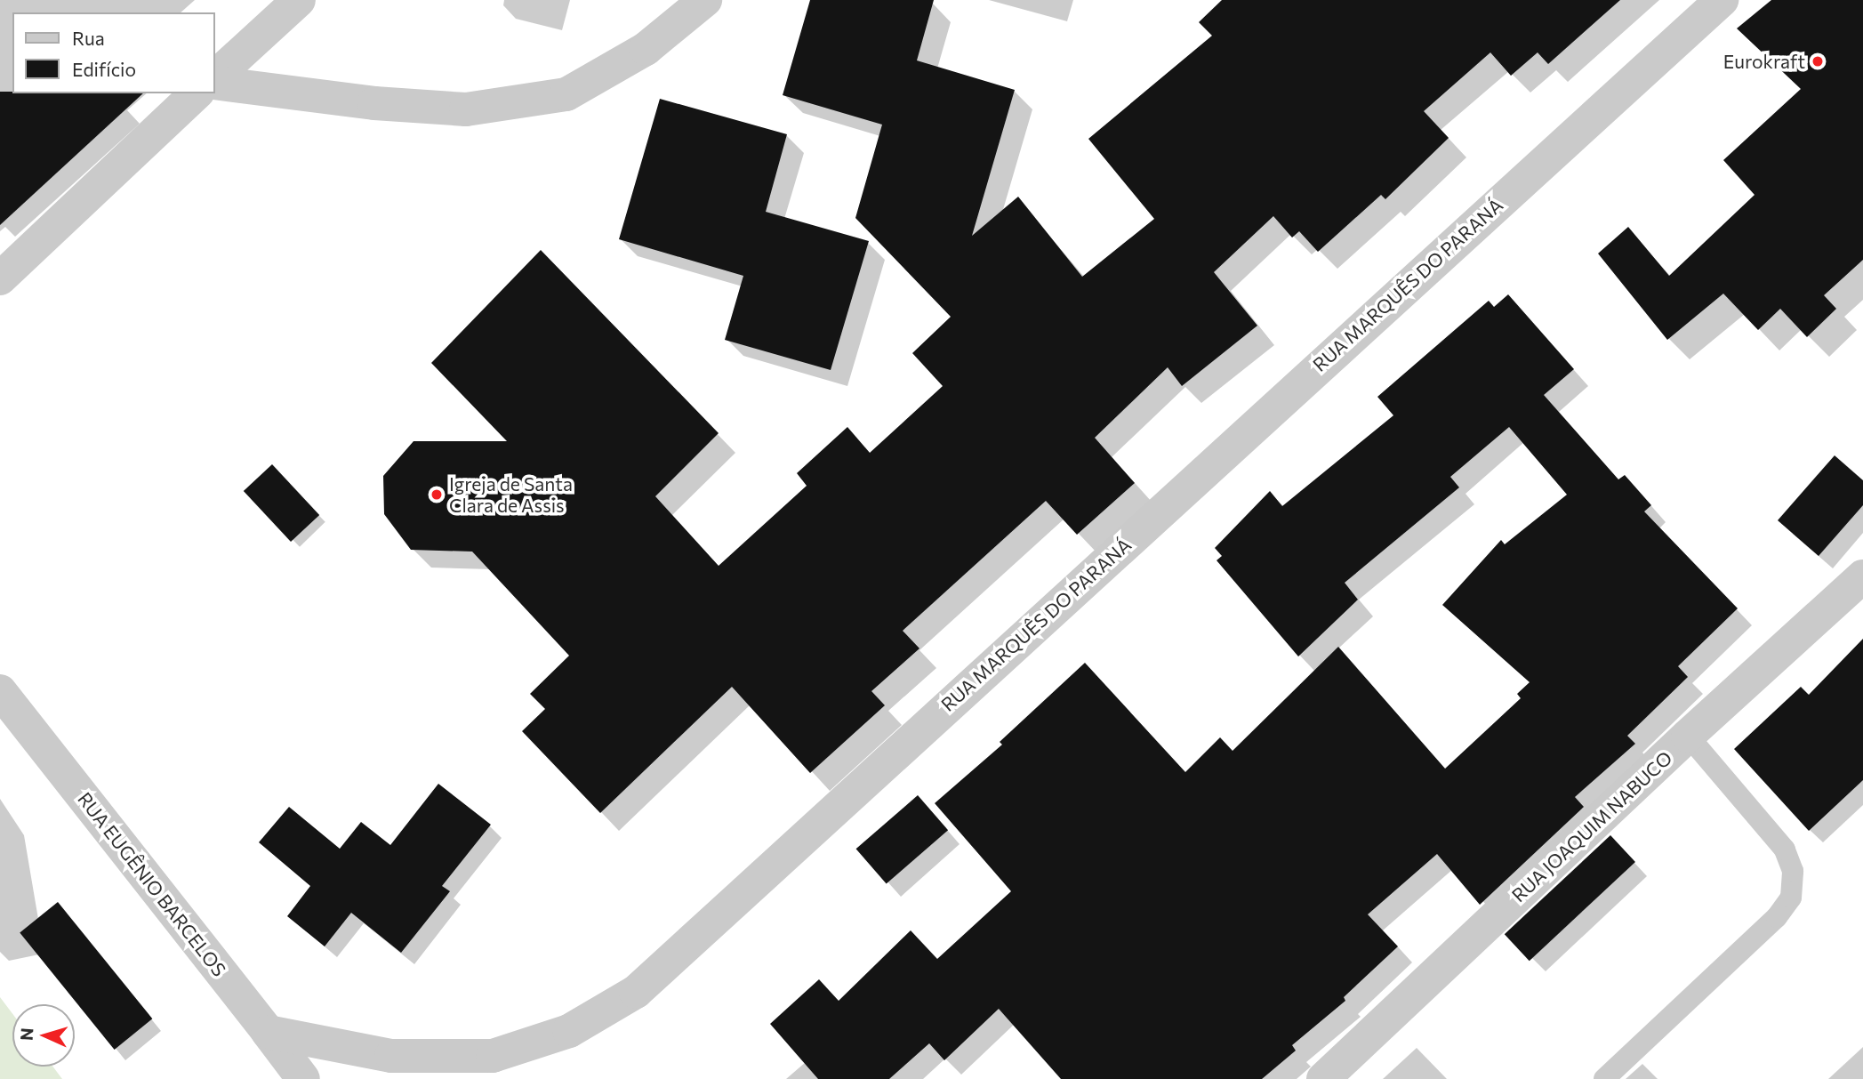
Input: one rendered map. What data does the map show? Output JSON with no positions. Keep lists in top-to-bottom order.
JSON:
{
  "streets": {
    "street": ["RUA MARQUÊS DO PARANÁ", "RUA JOAQUIM NABUCO", "RUA EUGÊNIO BARCELOS"]
  },
  "crossings": [
    ["RUA MARQUÊS DO PARANÁ", "RUA EUGÊNIO BARCELOS"]
  ],
  "places": ["Eurokraft", "Igreja de Santa Clara de Assis"],
  "legend": ["Rua", "Edifício"],
  "north": "left"
}
